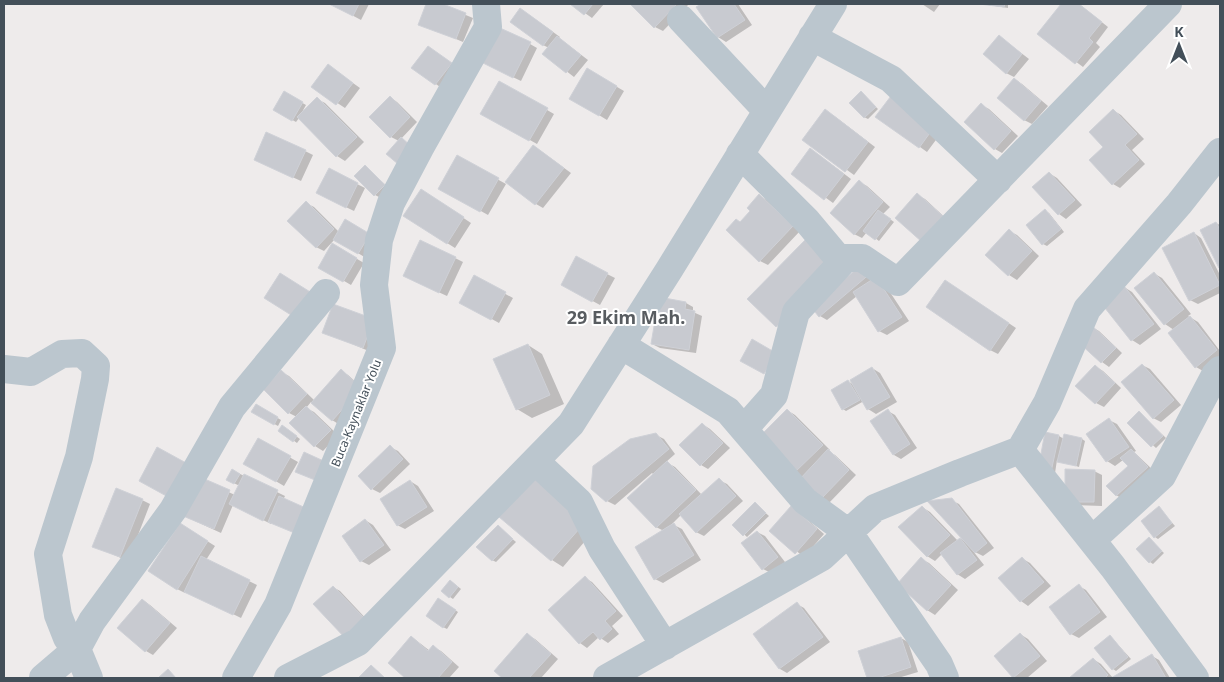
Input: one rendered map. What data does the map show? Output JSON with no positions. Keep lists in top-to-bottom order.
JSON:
{
  "streets": {
    "street": ["Buca-Kaynaklar Yolu"]
  },
  "districts": ["29 Ekim Mah."],
  "north": "top"
}
